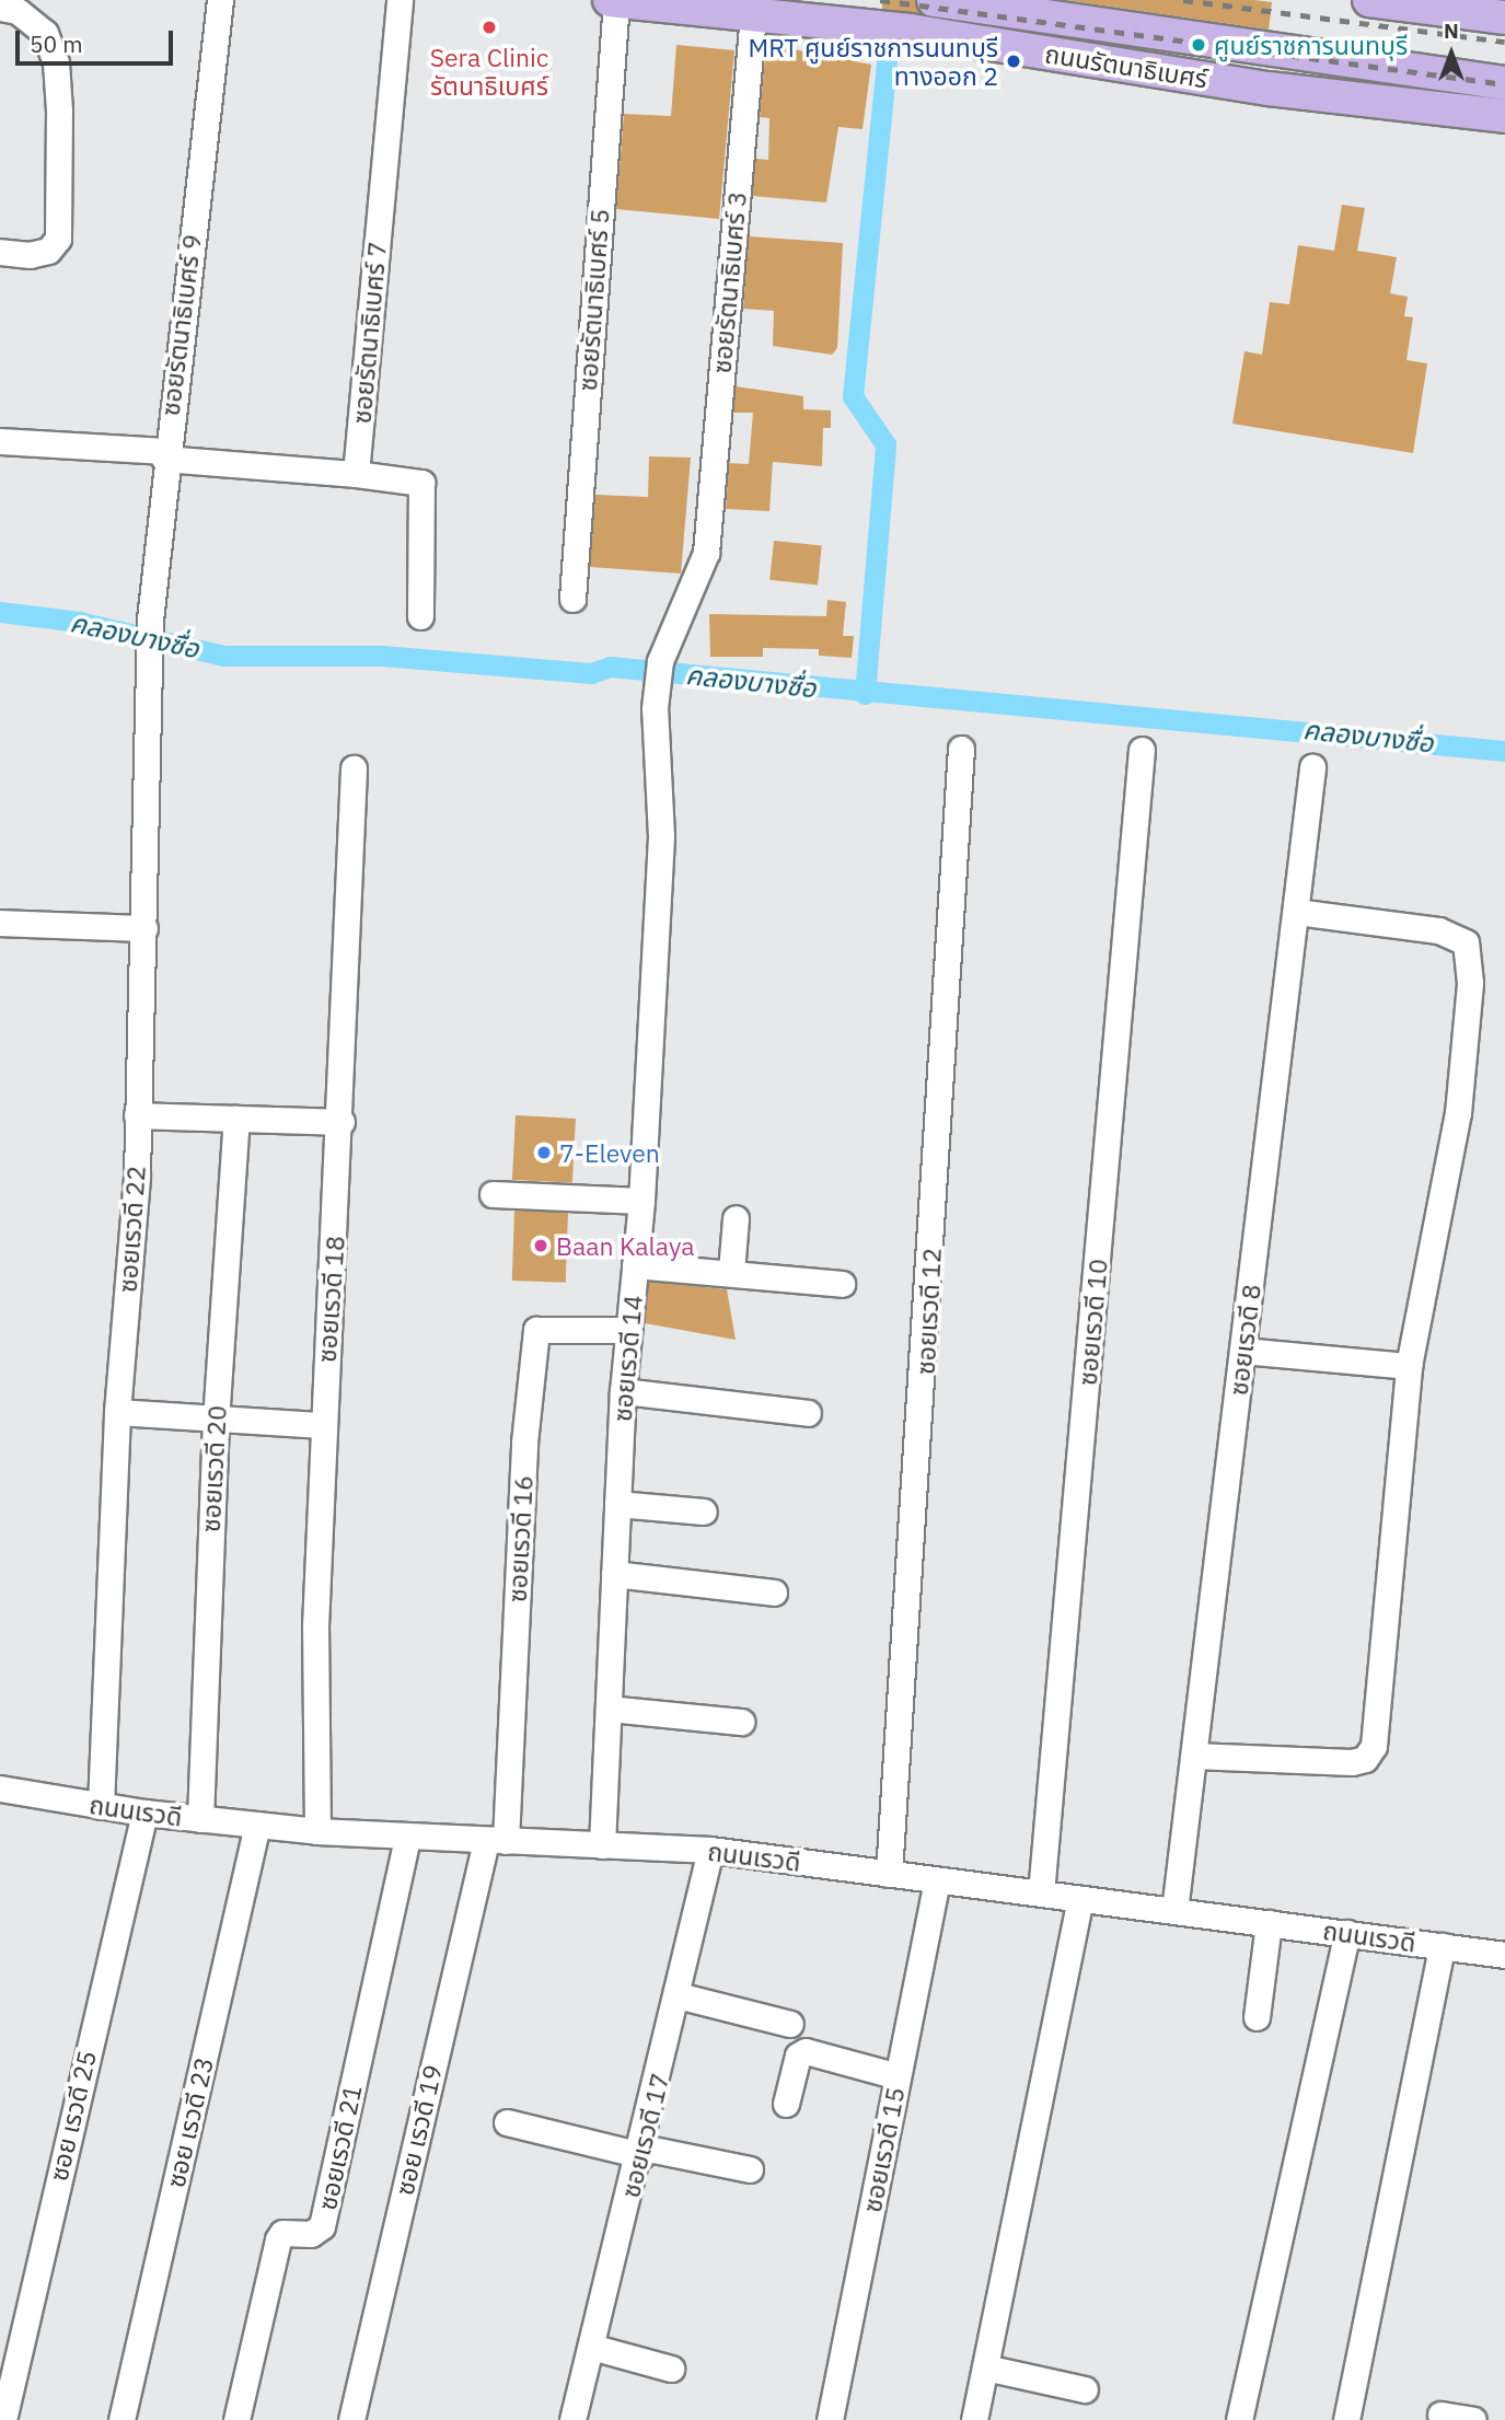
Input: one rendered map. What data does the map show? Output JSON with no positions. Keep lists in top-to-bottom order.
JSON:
{
  "streets": {
    "main road": ["ถนนรัตนาธิเบศร์"],
    "street": [
      "ซอยรัตนาธิเบศร์ 3",
      "ซอยรัตนาธิเบศร์ 5",
      "ซอยรัตนาธิเบศร์ 9",
      "ซอยรัตนาธิเบศร์ 7",
      "ซอยเรวดี 22",
      "ซอยเรวดี 18",
      "ซอยเรวดี 12",
      "ซอยเรวดี 10",
      "ซอยเรวดี 8",
      "ซอยเรวดี 14",
      "ซอยเรวดี 20",
      "ซอยเรวดี 16",
      "ถนนเรวดี",
      "ซอย เรวดี 25",
      "ซอย เรวดี 23",
      "ซอย เรวดี 19",
      "ซอยเรวดี 17",
      "ซอยเรวดี 21",
      "ซอยเรวดี 15"
    ]
  },
  "crossings": [
    ["ถนนรัตนาธิเบศร์", "ซอยรัตนาธิเบศร์ 3"],
    ["ถนนรัตนาธิเบศร์", "ซอยรัตนาธิเบศร์ 5"],
    ["ซอยรัตนาธิเบศร์ 3", "ซอยเรวดี 14"],
    ["ซอยรัตนาธิเบศร์ 9", "ซอยเรวดี 22"],
    ["ซอยเรวดี 22", "ถนนเรวดี"],
    ["ซอยเรวดี 18", "ถนนเรวดี"],
    ["ซอยเรวดี 12", "ถนนเรวดี"],
    ["ซอยเรวดี 10", "ถนนเรวดี"],
    ["ซอยเรวดี 8", "ถนนเรวดี"],
    ["ซอยเรวดี 14", "ซอยเรวดี 16"],
    ["ซอยเรวดี 14", "ถนนเรวดี"],
    ["ซอยเรวดี 20", "ถนนเรวดี"],
    ["ซอยเรวดี 16", "ถนนเรวดี"],
    ["ซอยเรวดี 16", "ซอย เรวดี 19"],
    ["ถนนเรวดี", "ซอย เรวดี 25"],
    ["ถนนเรวดี", "ซอย เรวดี 23"],
    ["ถนนเรวดี", "ซอย เรวดี 19"],
    ["ถนนเรวดี", "ซอยเรวดี 17"],
    ["ถนนเรวดี", "ซอยเรวดี 21"],
    ["ถนนเรวดี", "ซอยเรวดี 15"]
  ],
  "water": ["คลองบางซื่อ"],
  "places": [
    "Sera Clinic รัตนาธิเบศร์",
    "ศูนย์ราชการนนทบุรี",
    "MRT ศูนย์ราชการนนทบุรี ทางออก 2",
    "7-Eleven",
    "Baan Kalaya"
  ],
  "scale_bar": "50 m",
  "north": "top"
}
